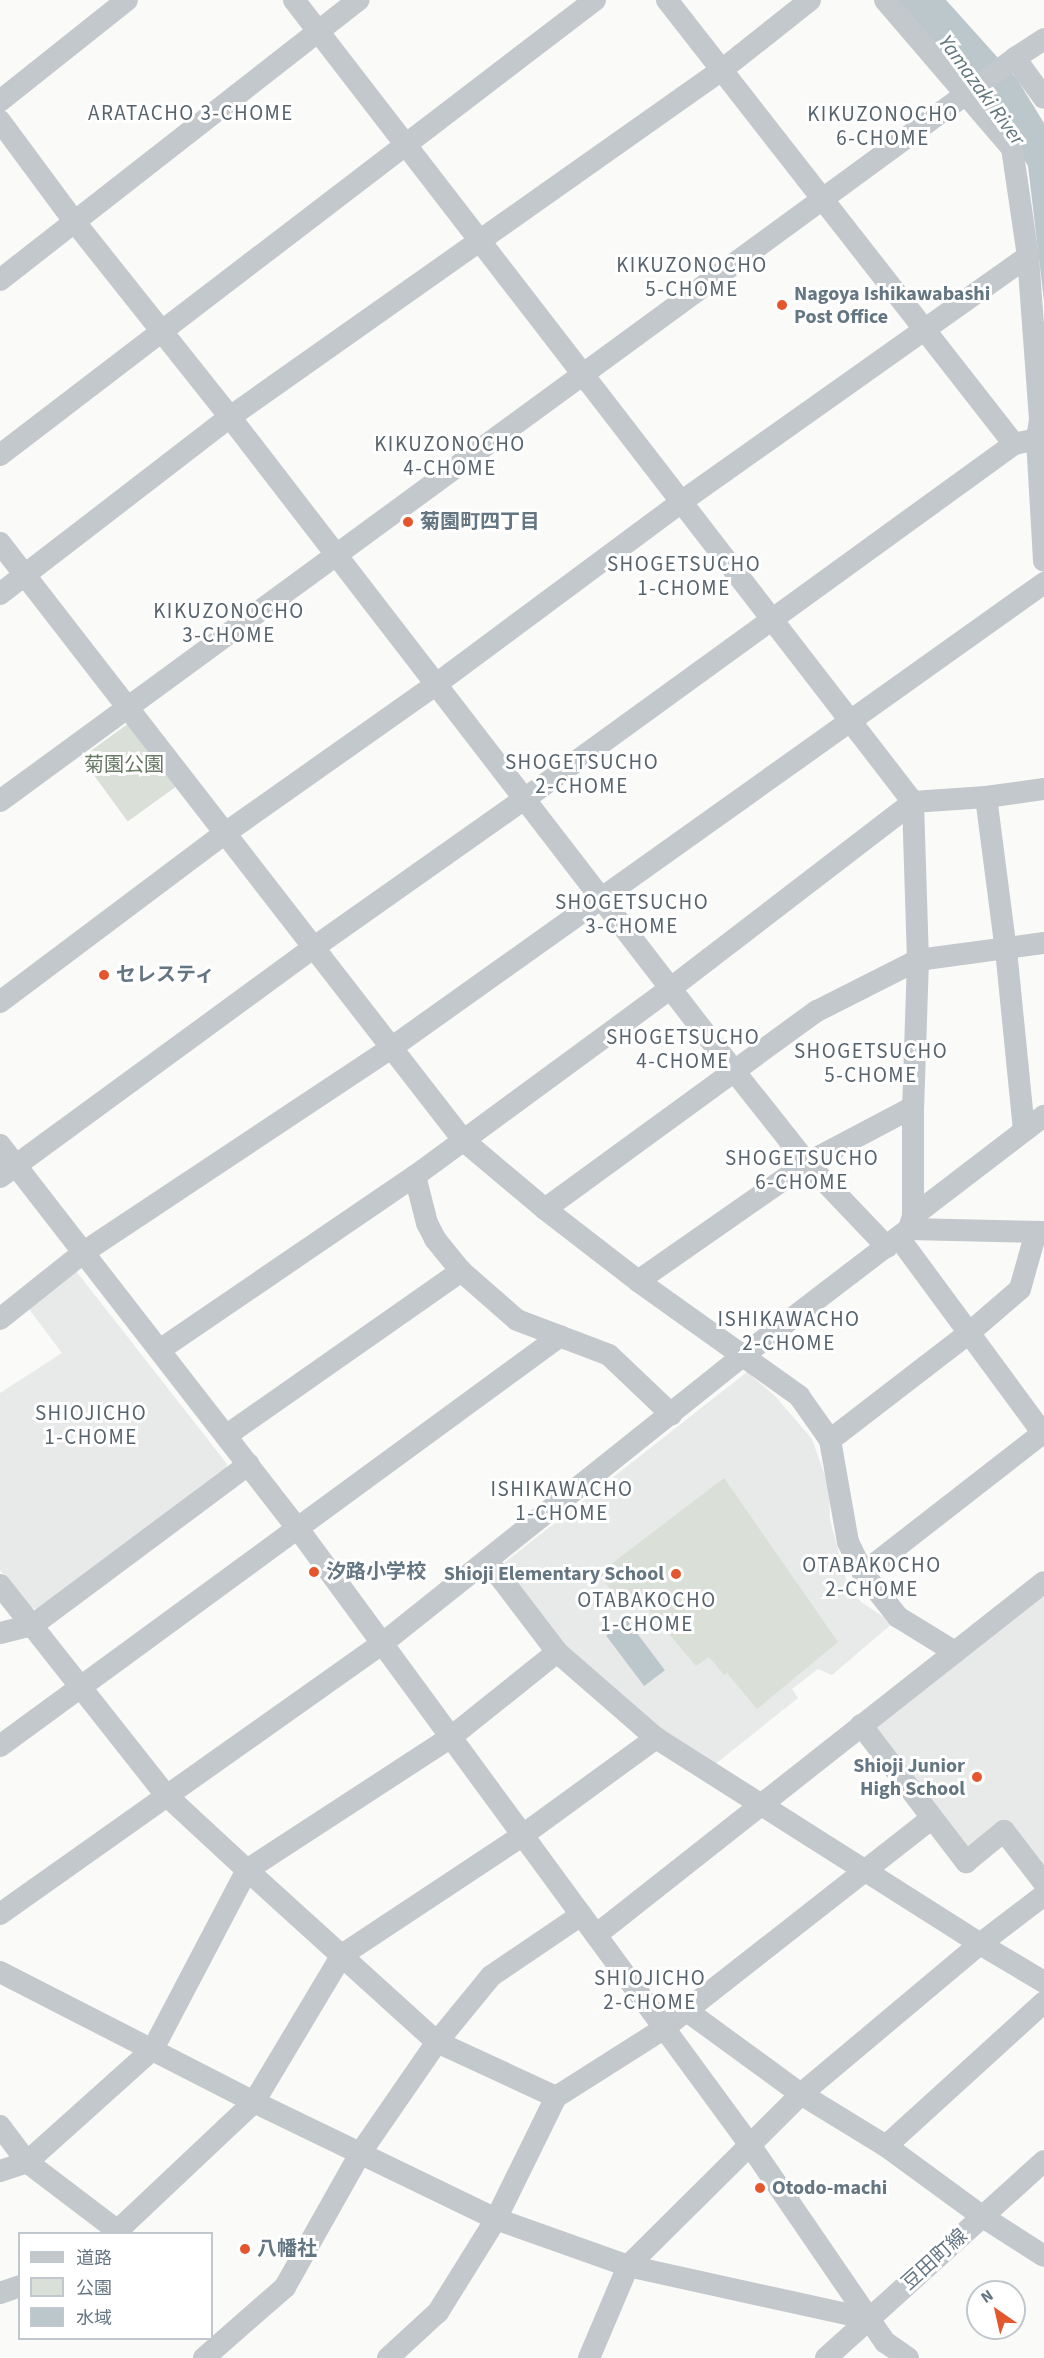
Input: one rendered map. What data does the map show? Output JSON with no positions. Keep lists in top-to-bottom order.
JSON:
{
  "streets": {
    "street": ["豆田町線"]
  },
  "districts": [
    "ARATACHO 3-CHOME",
    "KIKUZONOCHO 6-CHOME",
    "KIKUZONOCHO 5-CHOME",
    "KIKUZONOCHO 4-CHOME",
    "SHOGETSUCHO 1-CHOME",
    "KIKUZONOCHO 3-CHOME",
    "SHOGETSUCHO 2-CHOME",
    "SHOGETSUCHO 3-CHOME",
    "SHOGETSUCHO 4-CHOME",
    "SHOGETSUCHO 5-CHOME",
    "SHOGETSUCHO 6-CHOME",
    "ISHIKAWACHO 2-CHOME",
    "SHIOJICHO 1-CHOME",
    "ISHIKAWACHO 1-CHOME",
    "OTABAKOCHO 2-CHOME",
    "OTABAKOCHO 1-CHOME",
    "SHIOJICHO 2-CHOME"
  ],
  "water": ["Yamazaki River"],
  "parks": ["菊園公園"],
  "places": [
    "Nagoya Ishikawabashi Post Office",
    "菊園町四丁目",
    "セレスティ",
    "汐路小学校",
    "Shioji Elementary School",
    "Shioji Junior High School",
    "Otodo-machi",
    "八幡社"
  ],
  "legend": ["道路", "公園", "水域"],
  "north": "top left"
}
